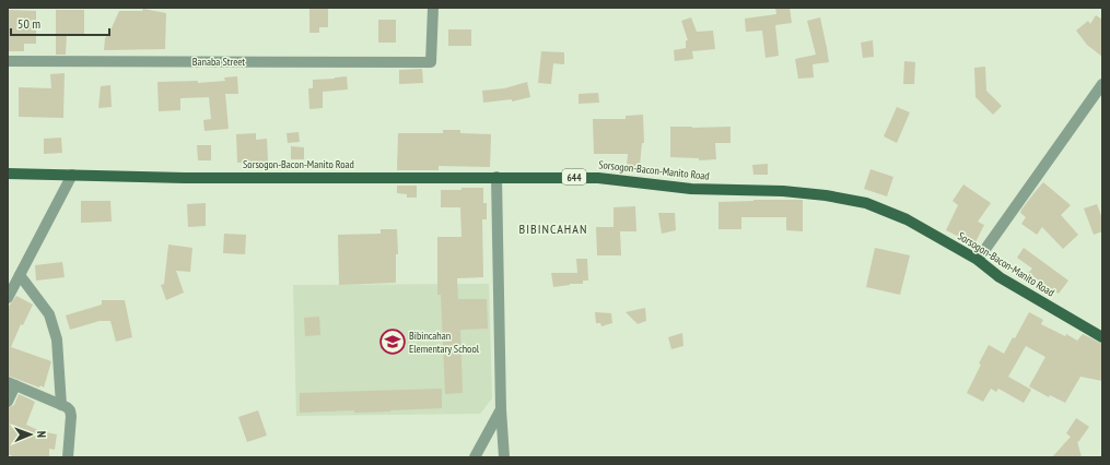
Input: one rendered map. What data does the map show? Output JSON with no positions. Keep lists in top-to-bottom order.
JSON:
{
  "streets": {
    "main road": ["Sorsogon-Bacon-Manito Road", "644"],
    "street": ["Banaba Street"]
  },
  "districts": ["BIBINCAHAN"],
  "places": {
    "school or university": ["Bibincahan Elementary School"]
  },
  "scale_bar": "50 m",
  "north": "right"
}
